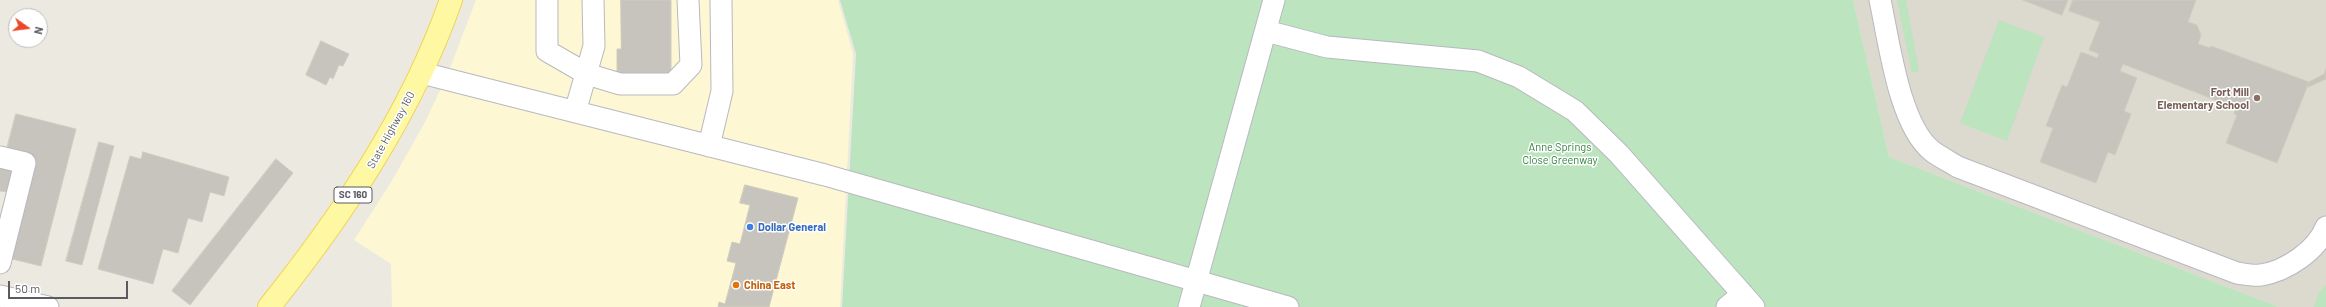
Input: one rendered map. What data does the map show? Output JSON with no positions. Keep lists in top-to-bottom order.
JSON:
{
  "streets": {
    "main road": ["State Highway 160", "SC 160"]
  },
  "parks": ["Anne Springs Close Greenway"],
  "places": ["Fort Mill Elementary School", "Dollar General", "China East"],
  "scale_bar": "50 m",
  "north": "right"
}
